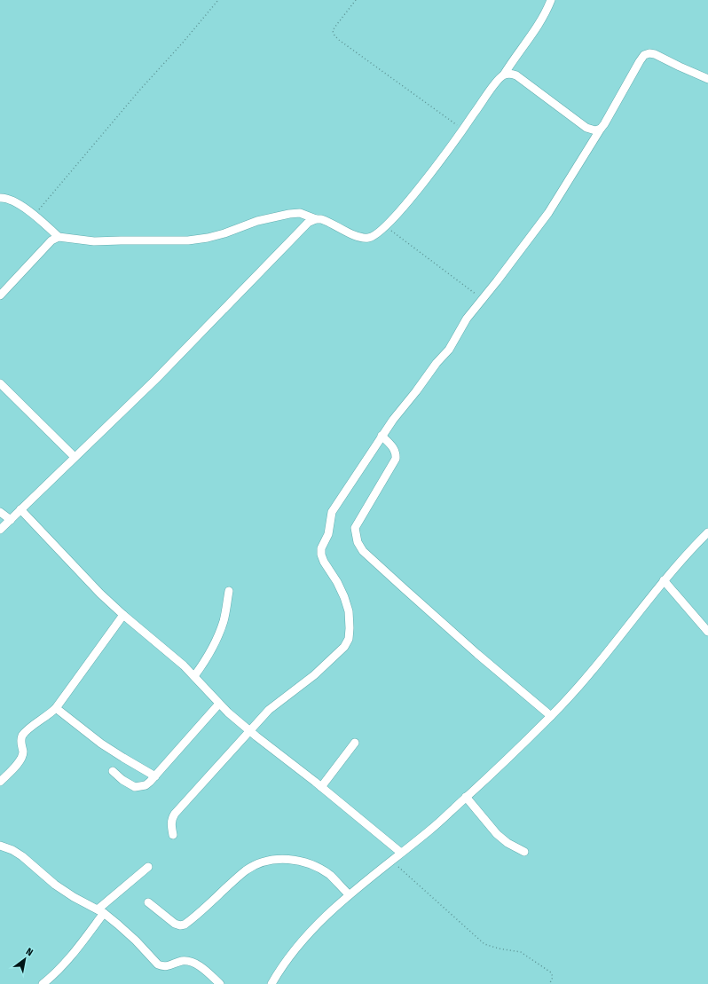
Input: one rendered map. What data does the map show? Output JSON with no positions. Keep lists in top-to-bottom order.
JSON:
{
  "north": "top right"
}
